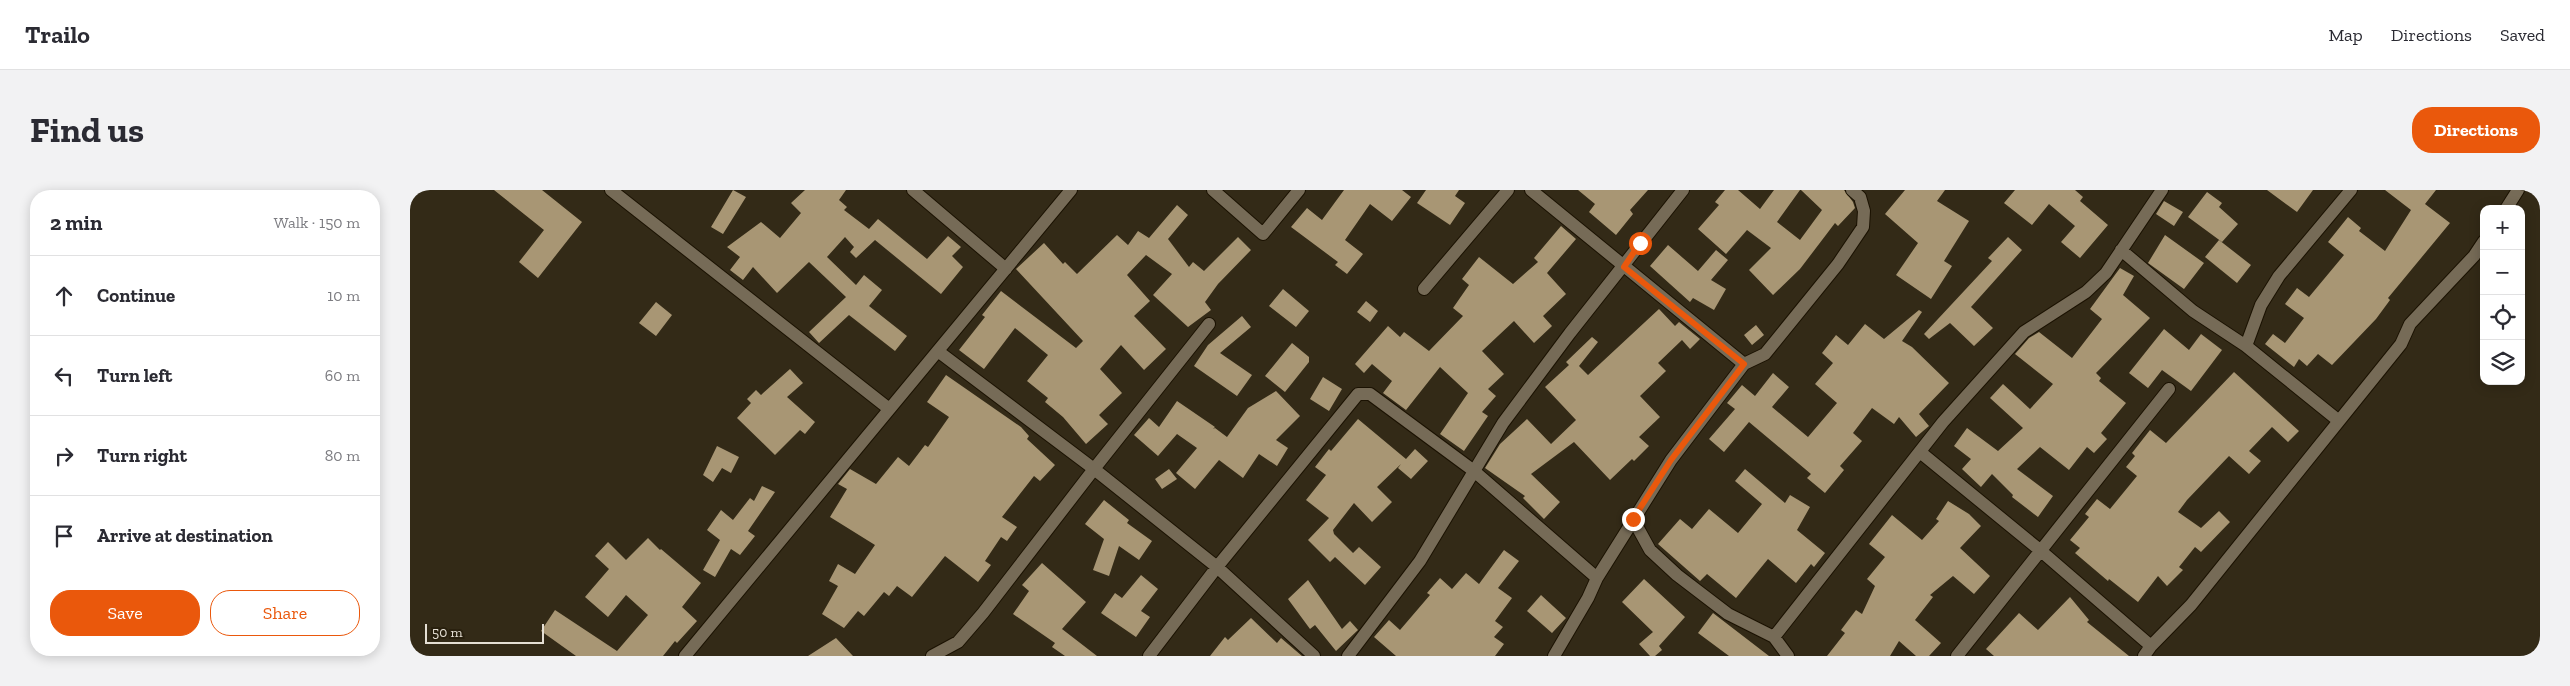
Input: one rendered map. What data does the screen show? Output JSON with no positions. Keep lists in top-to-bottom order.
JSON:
{
  "scale_bar": "50 m",
  "page": {
    "header": "Trailo",
    "nav": ["Map", "Directions", "Saved"],
    "buttons": [
      "Directions",
      ["Save", "Share"]
    ],
    "title": "Find us",
    "heading": ["2 min", "Walk · 150 m"],
    "map_buttons": ["+", "−"],
    "list": [
      ["Continue", "10 m"],
      ["Turn left", "60 m"],
      ["Turn right", "80 m"],
      "Arrive at destination"
    ],
    "scale": "50 m"
  }
}
